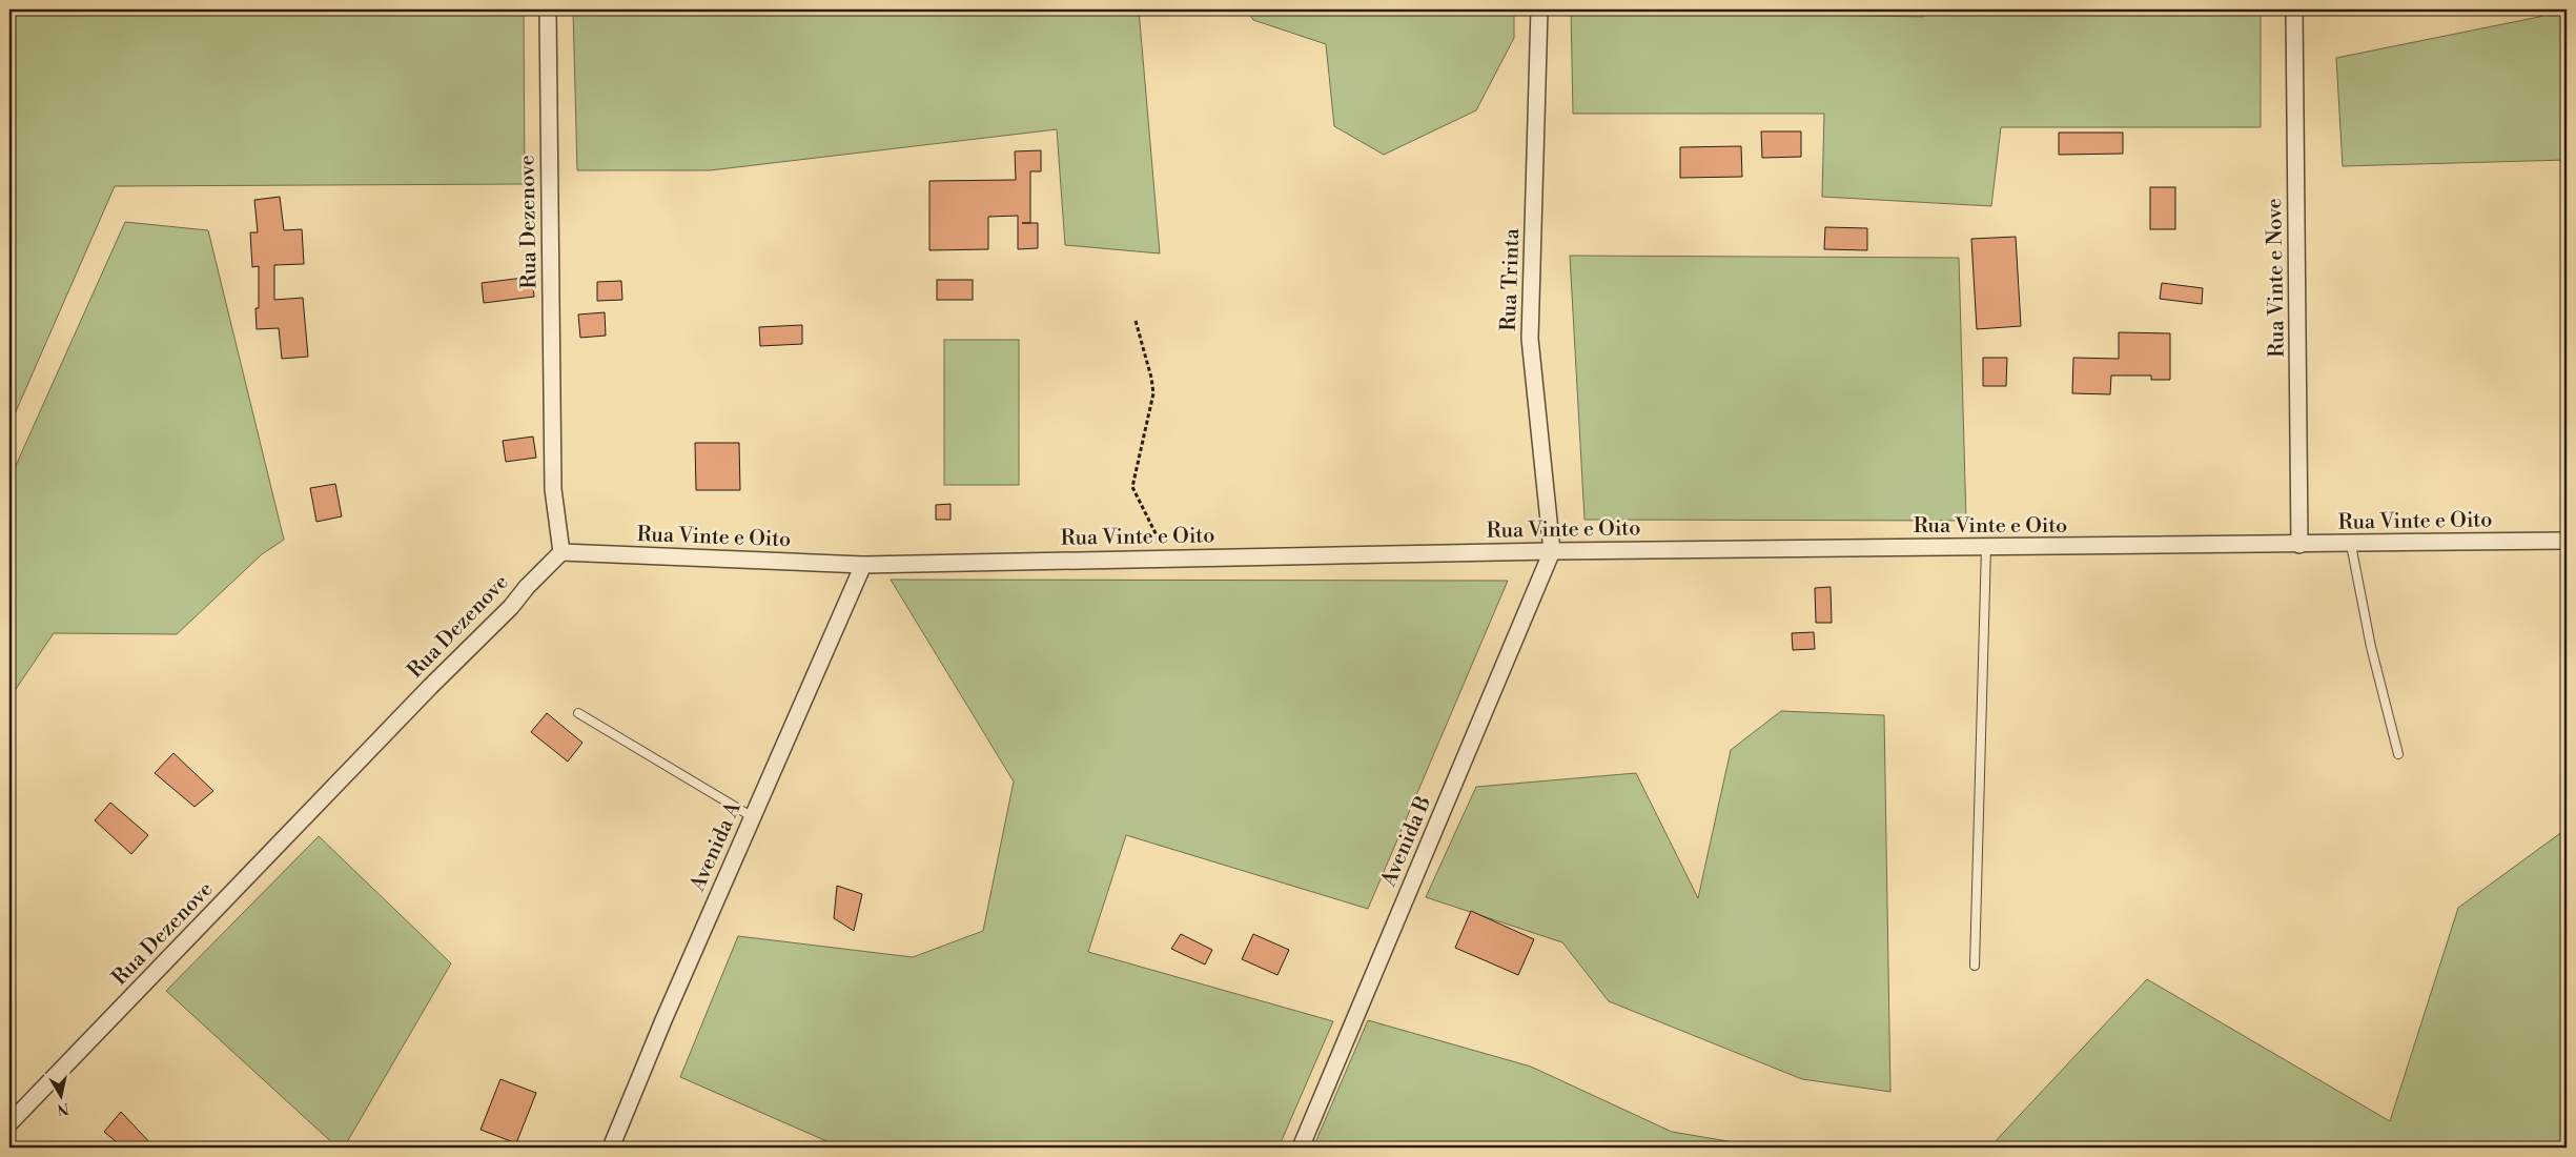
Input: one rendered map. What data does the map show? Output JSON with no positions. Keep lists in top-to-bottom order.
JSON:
{
  "streets": {
    "street": [
      "Rua Dezenove",
      "Rua Vinte e Nove",
      "Rua Trinta",
      "Rua Vinte e Oito",
      "Avenida B",
      "Avenida A"
    ]
  },
  "crossings": [
    ["Rua Dezenove", "Rua Vinte e Oito"],
    ["Rua Vinte e Nove", "Rua Vinte e Oito"],
    ["Rua Trinta", "Rua Vinte e Oito"],
    ["Rua Trinta", "Avenida B"],
    ["Rua Vinte e Oito", "Avenida B"],
    ["Rua Vinte e Oito", "Avenida A"]
  ],
  "north": "bottom"
}
